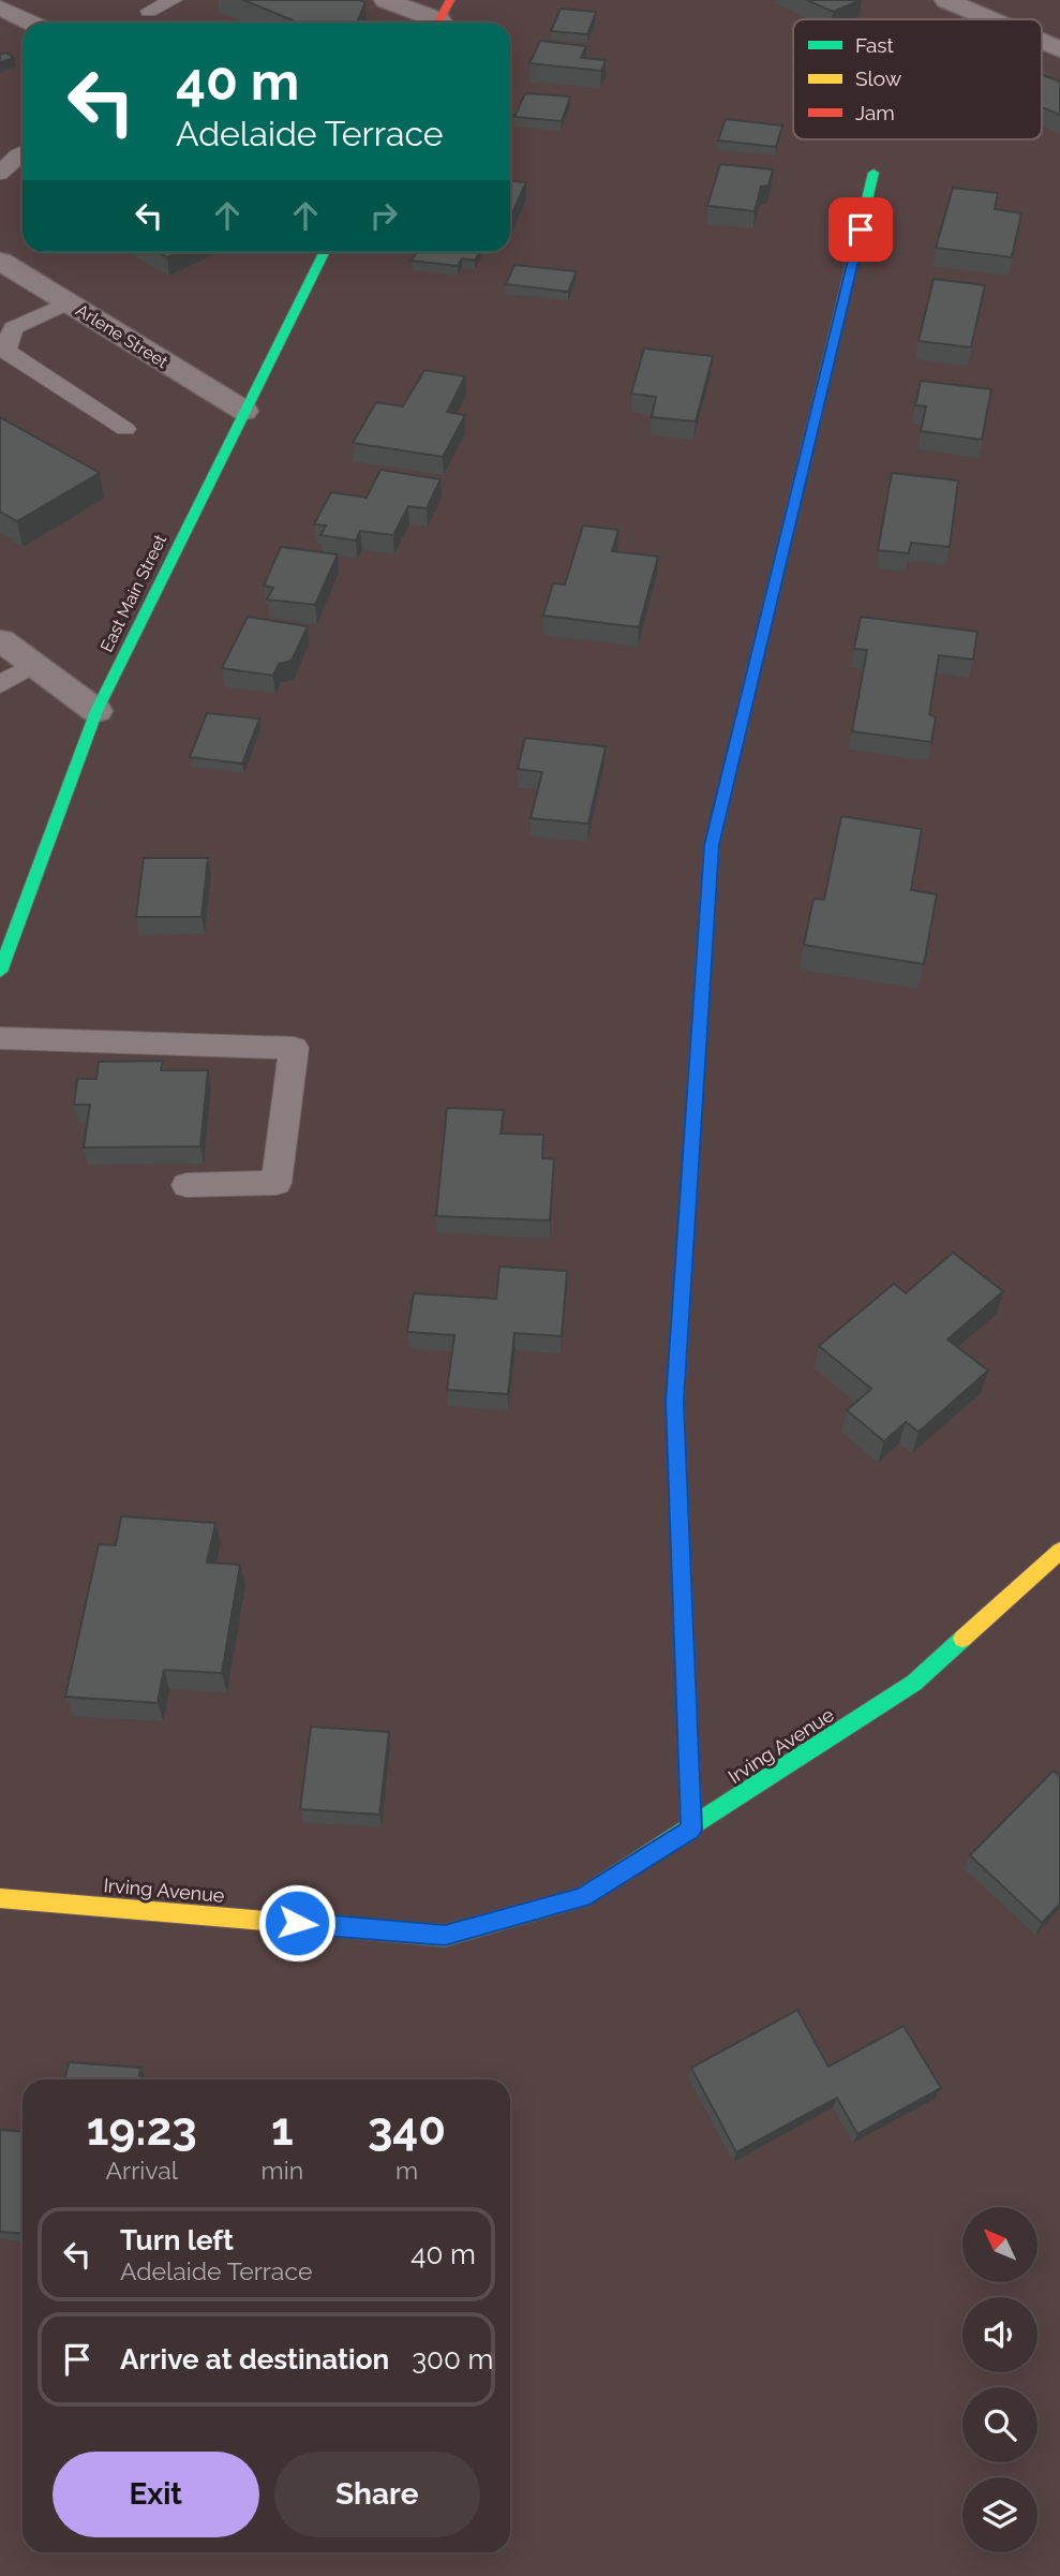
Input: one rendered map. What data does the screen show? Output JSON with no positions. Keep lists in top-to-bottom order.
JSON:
{
  "streets": {
    "main road": ["East Main Street", "Irving Avenue"],
    "street": ["Arlene Street"]
  },
  "crossings": [
    ["Arlene Street", "East Main Street"]
  ],
  "legend": ["Fast", "Slow", "Jam"],
  "north": "top left",
  "page": {
    "turn": ["40 m", "Adelaide Terrace"],
    "eta": [
      "19:23",
      "Arrival",
      "1",
      "min",
      "340",
      "m"
    ],
    "list": [
      {
        "name": "Turn left",
        "note": "Adelaide Terrace",
        "value": "40 m"
      },
      {
        "name": "Arrive at destination",
        "value": "300 m"
      }
    ],
    "buttons": ["Exit", "Share"]
  }
}
